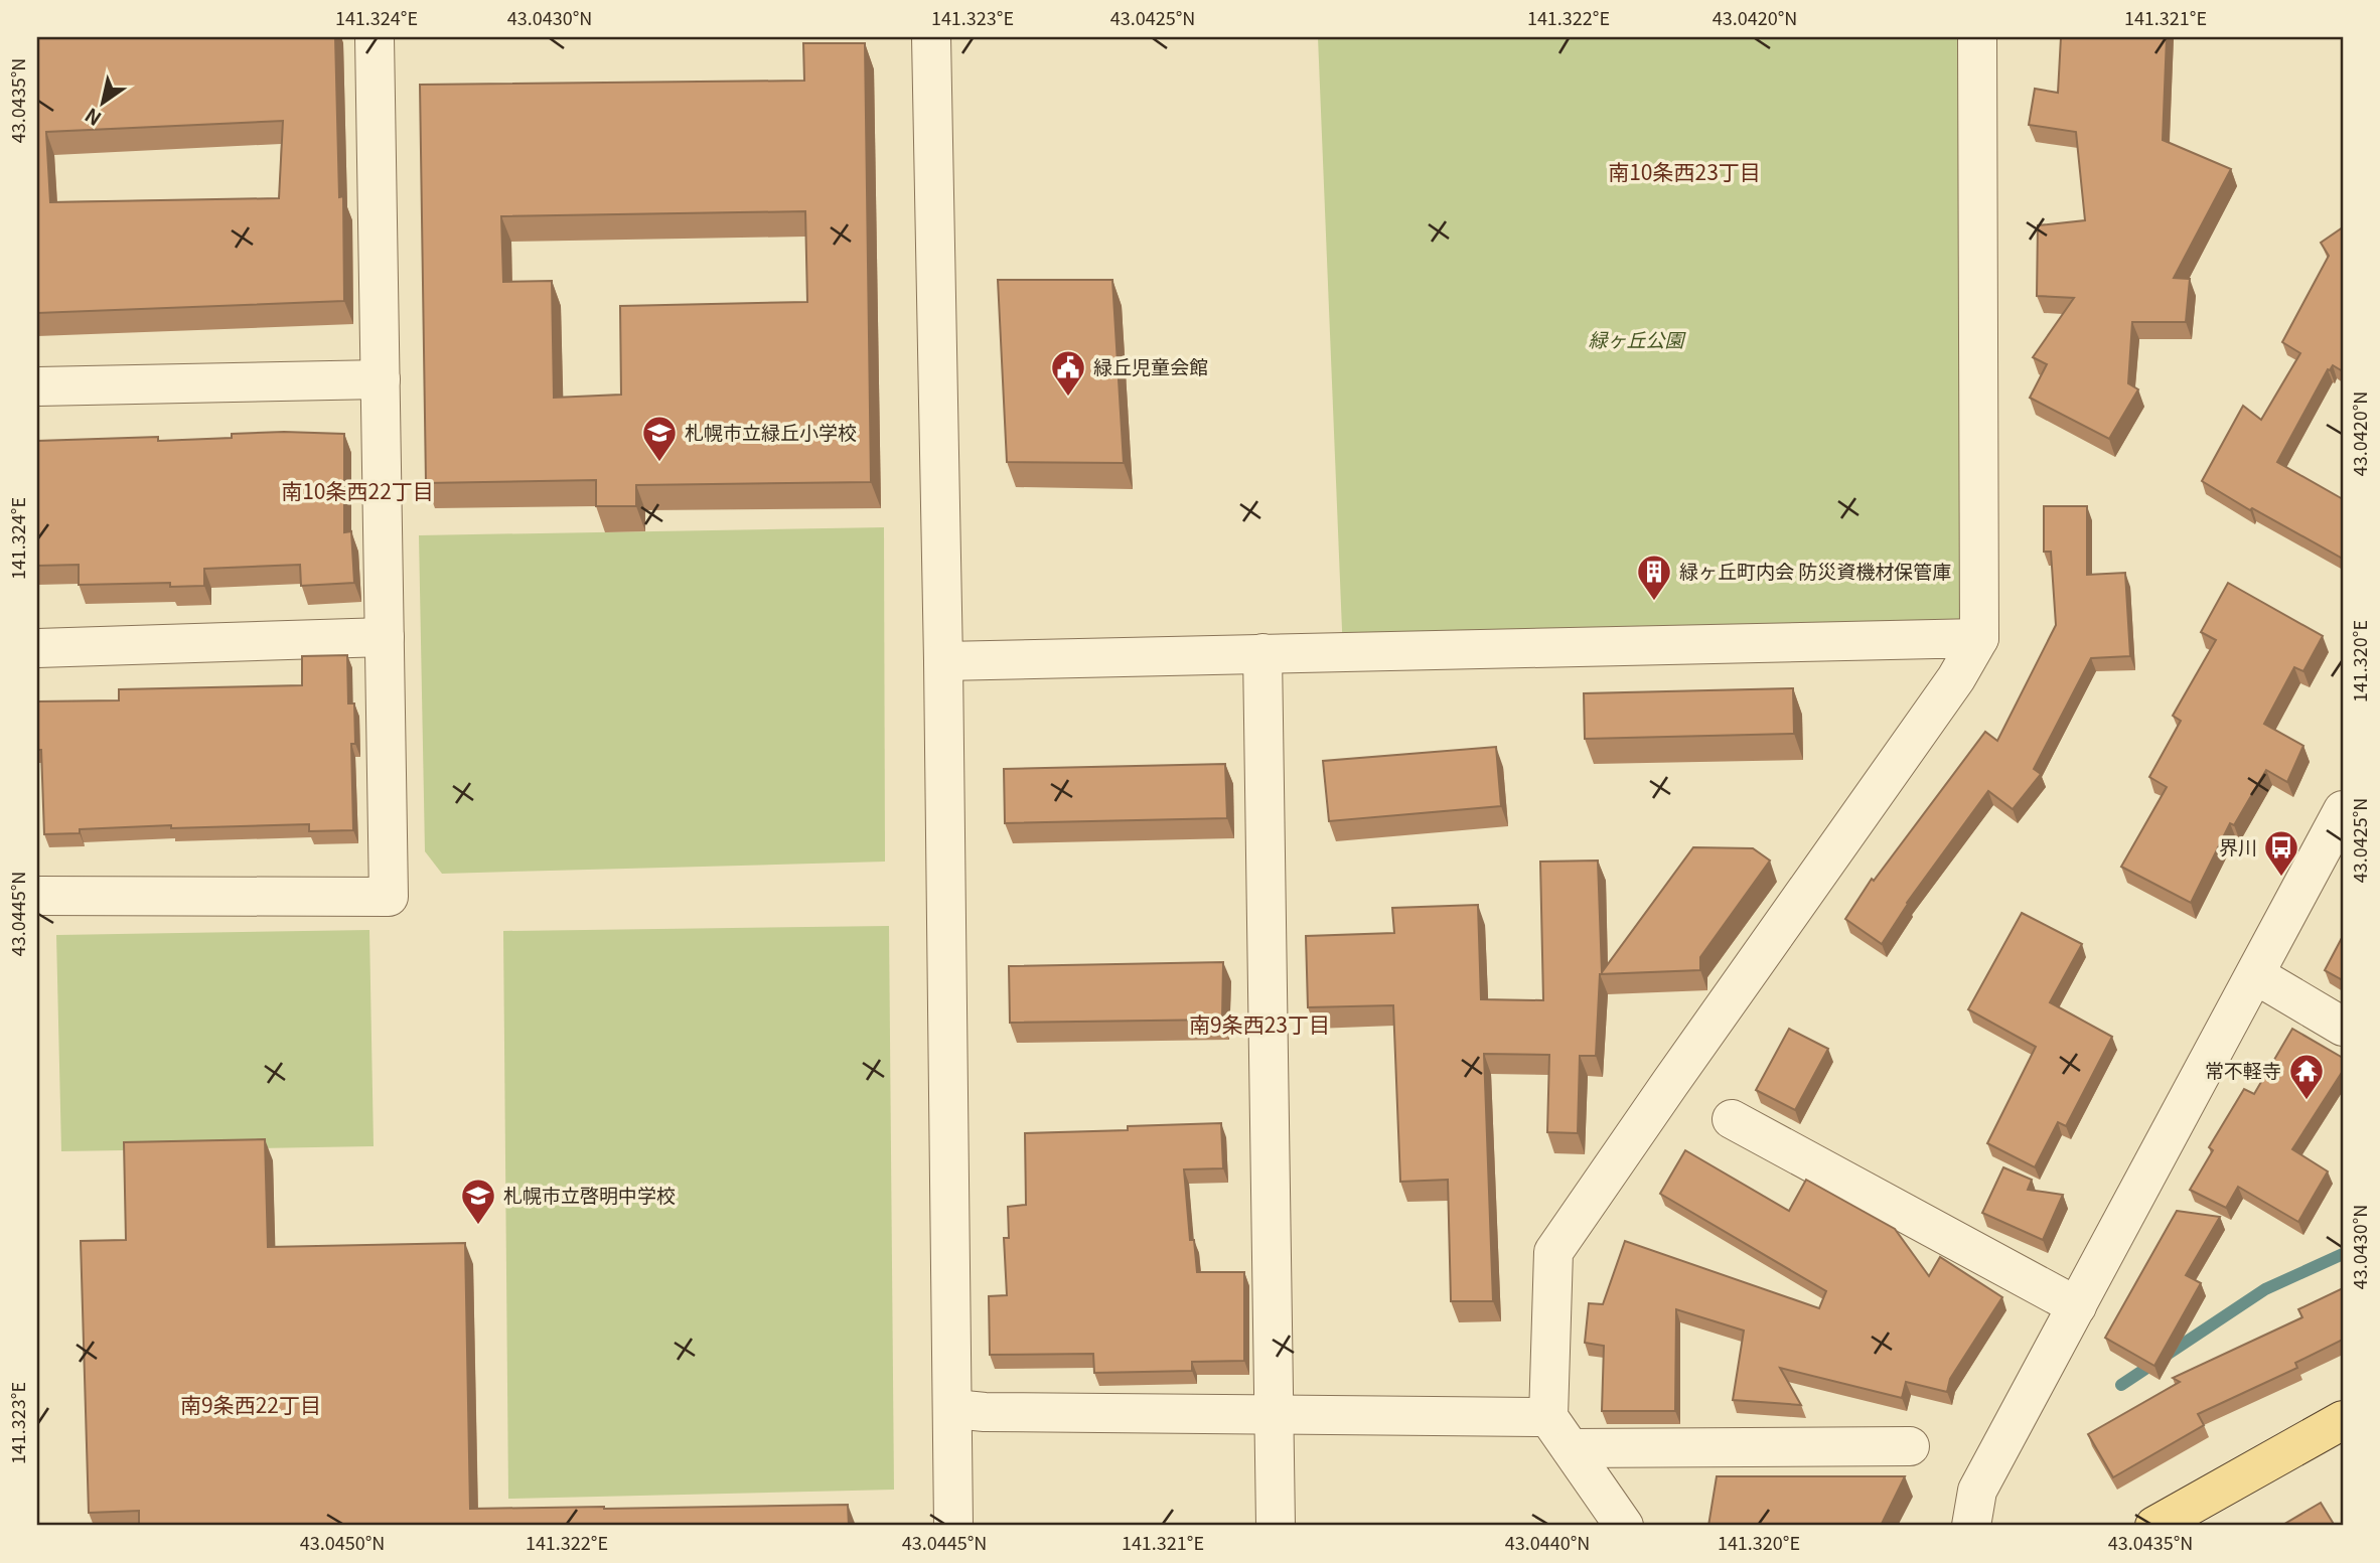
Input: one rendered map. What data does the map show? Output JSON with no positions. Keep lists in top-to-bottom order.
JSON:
{
  "districts": [
    "南10条西23丁目",
    "南10条西22丁目",
    "南9条西23丁目",
    "南9条西22丁目"
  ],
  "parks": ["緑ヶ丘公園"],
  "places": {
    "public building": ["緑丘児童会館"],
    "school or university": ["札幌市立緑丘小学校", "札幌市立啓明中学校"],
    "building": ["緑ヶ丘町内会 防災資機材保管庫"],
    "bus stop": ["界川"],
    "temple": ["常不軽寺"]
  },
  "north": "bottom left",
  "coordinates": [
    "141.324°E",
    "43.0430°N",
    "141.323°E",
    "43.0425°N",
    "141.322°E",
    "43.0420°N",
    "141.321°E",
    "43.0435°N",
    "141.320°E",
    "43.0445°N",
    "43.0450°N",
    "43.0440°N"
  ]
}
